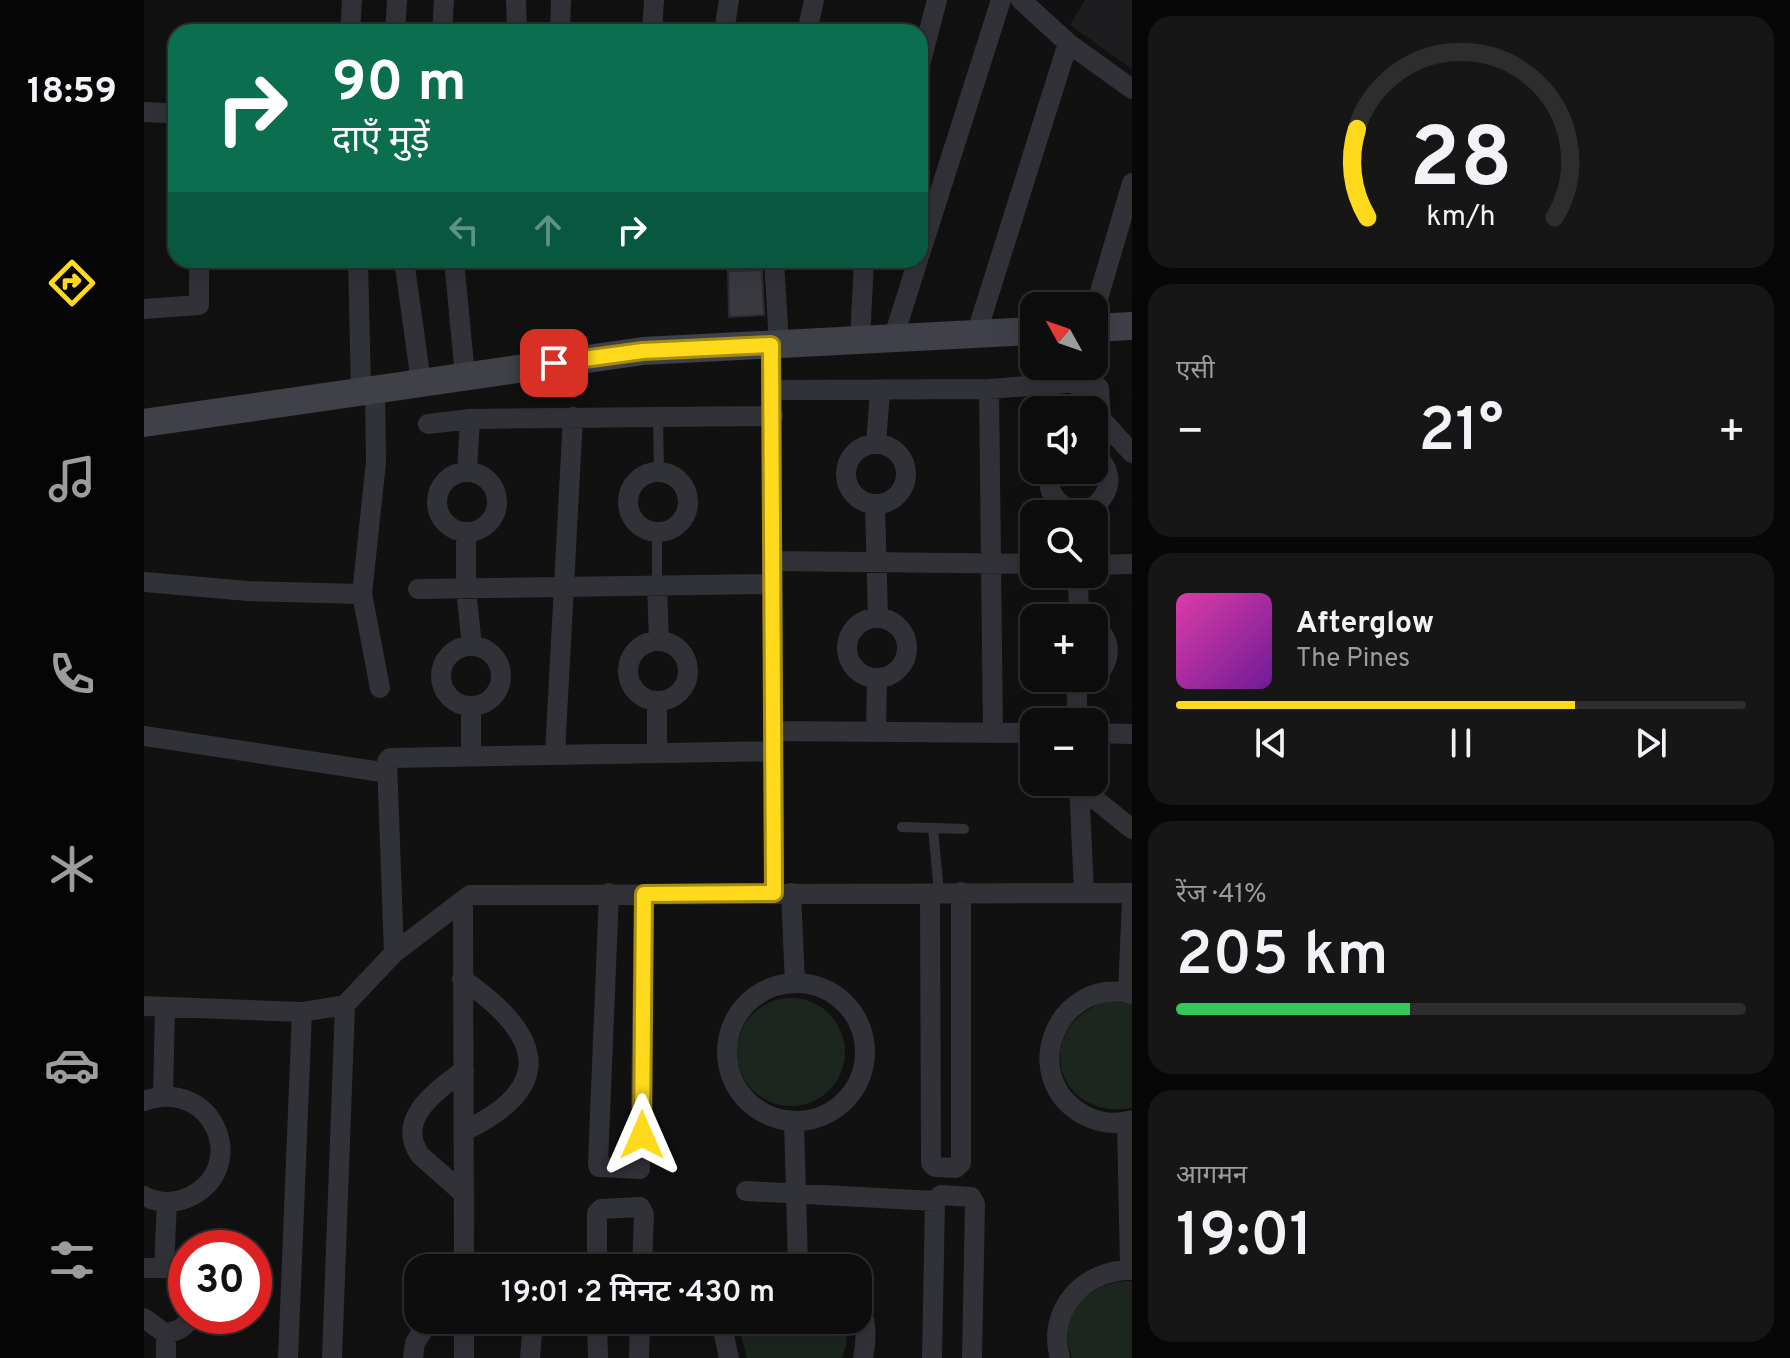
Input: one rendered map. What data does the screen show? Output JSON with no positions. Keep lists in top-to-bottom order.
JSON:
{
  "north": "top left",
  "page": {
    "tabs": "18:59",
    "turn": ["90 m", "दाएँ मुड़ें"],
    "tile": [
      "एसी",
      ["रेंज · 41%", "205 km"],
      ["आगमन", "19:01"]
    ],
    "map_buttons": ["+", "−"],
    "heat": ["−", "21°", "+"],
    "song": ["Afterglow", "The Pines"],
    "limit": "30",
    "trip": "19:01 · 2 मिनट · 430 m",
    "gauge": ["28", "km/h"]
  }
}
